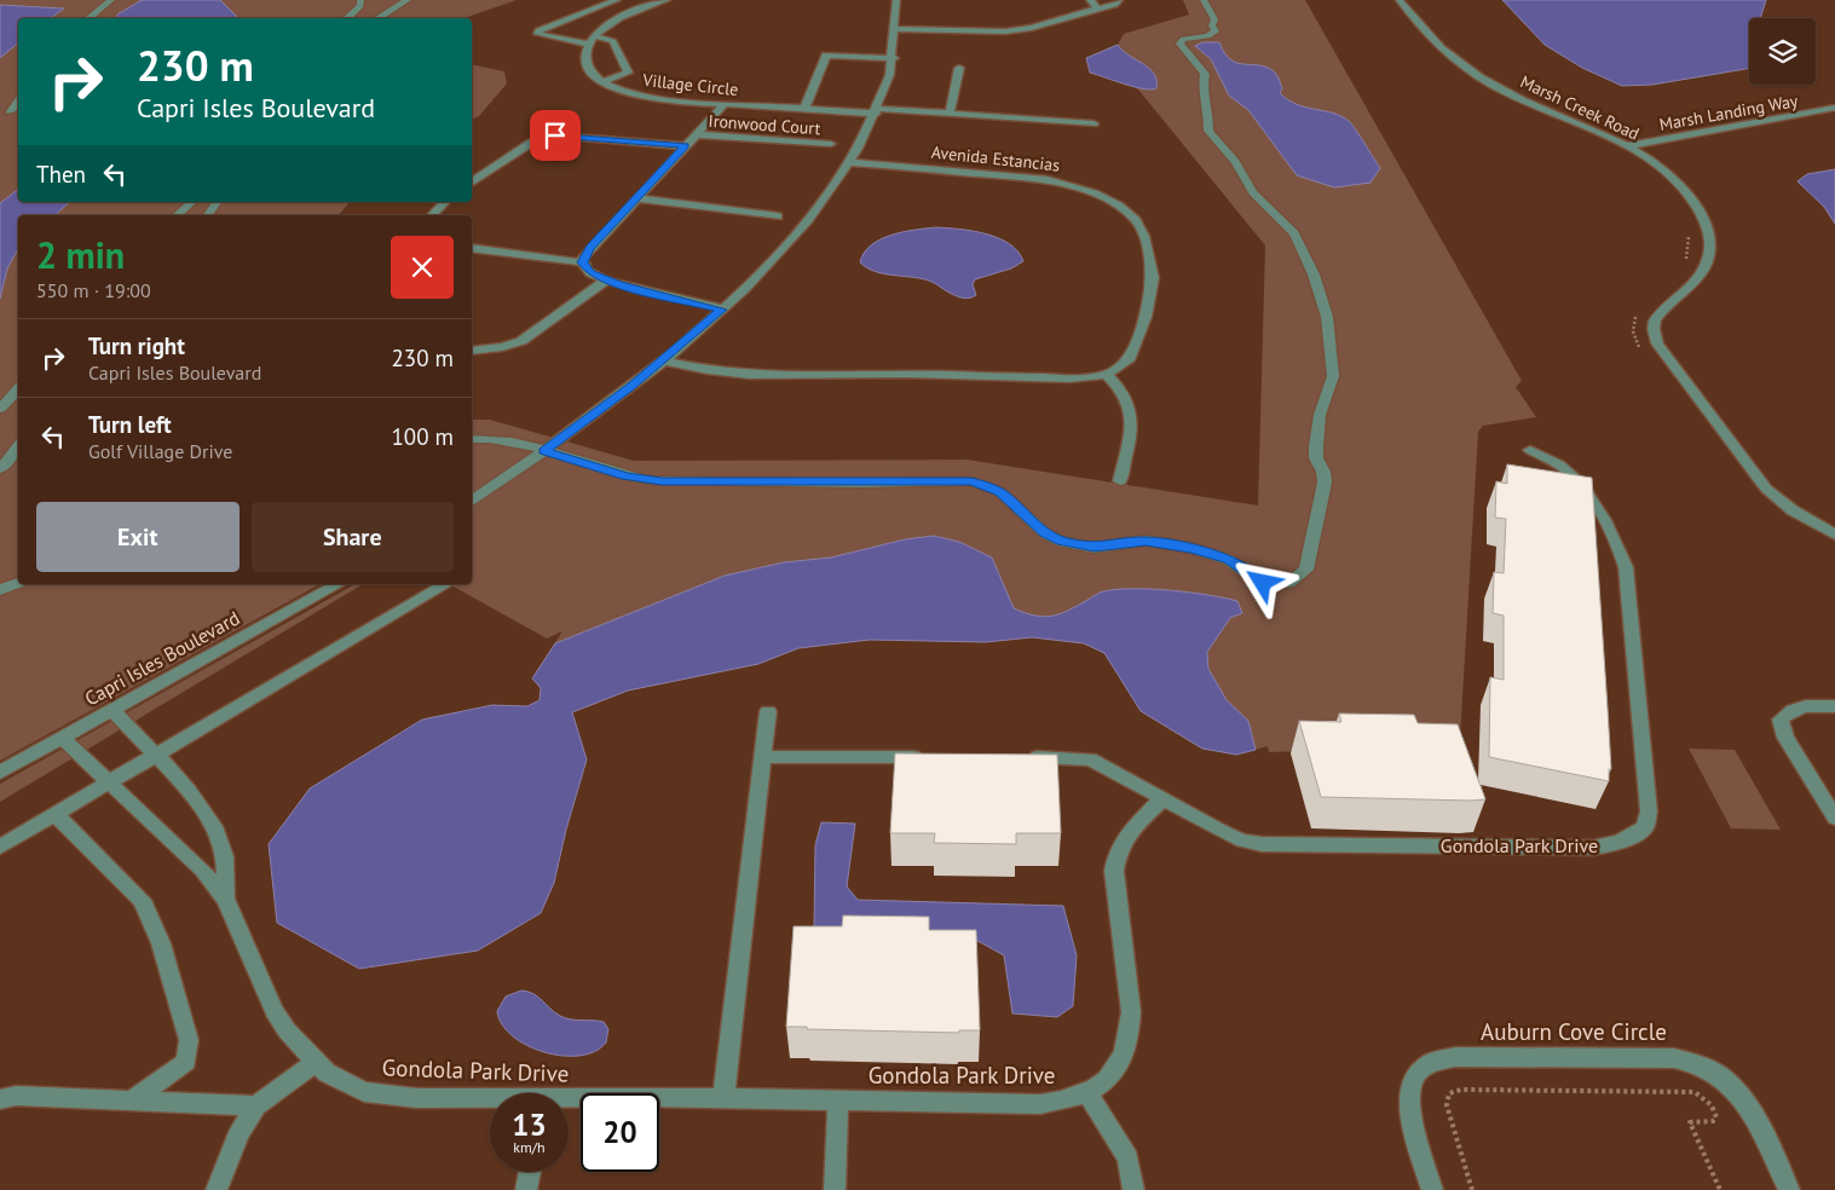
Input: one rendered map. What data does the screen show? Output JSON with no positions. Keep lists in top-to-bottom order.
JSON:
{
  "streets": {
    "street": [
      "Village Circle",
      "Marsh Creek Road",
      "Marsh Landing Way",
      "Ironwood Court",
      "Avenida Estancias",
      "Capri Isles Boulevard",
      "Gondola Park Drive",
      "Auburn Cove Circle"
    ]
  },
  "crossings": [
    ["Marsh Creek Road", "Marsh Landing Way"],
    ["Capri Isles Boulevard", "Gondola Park Drive"]
  ],
  "page": {
    "turn": ["230 m", "Capri Isles Boulevard"],
    "then": "Then",
    "heading": ["2 min", "550 m · 19:00"],
    "list": [
      {
        "name": "Turn right",
        "note": "Capri Isles Boulevard",
        "value": "230 m"
      },
      {
        "name": "Turn left",
        "note": "Golf Village Drive",
        "value": "100 m"
      }
    ],
    "buttons": ["Exit", "Share"],
    "speed": "13 km/h",
    "limit": "20"
  }
}
